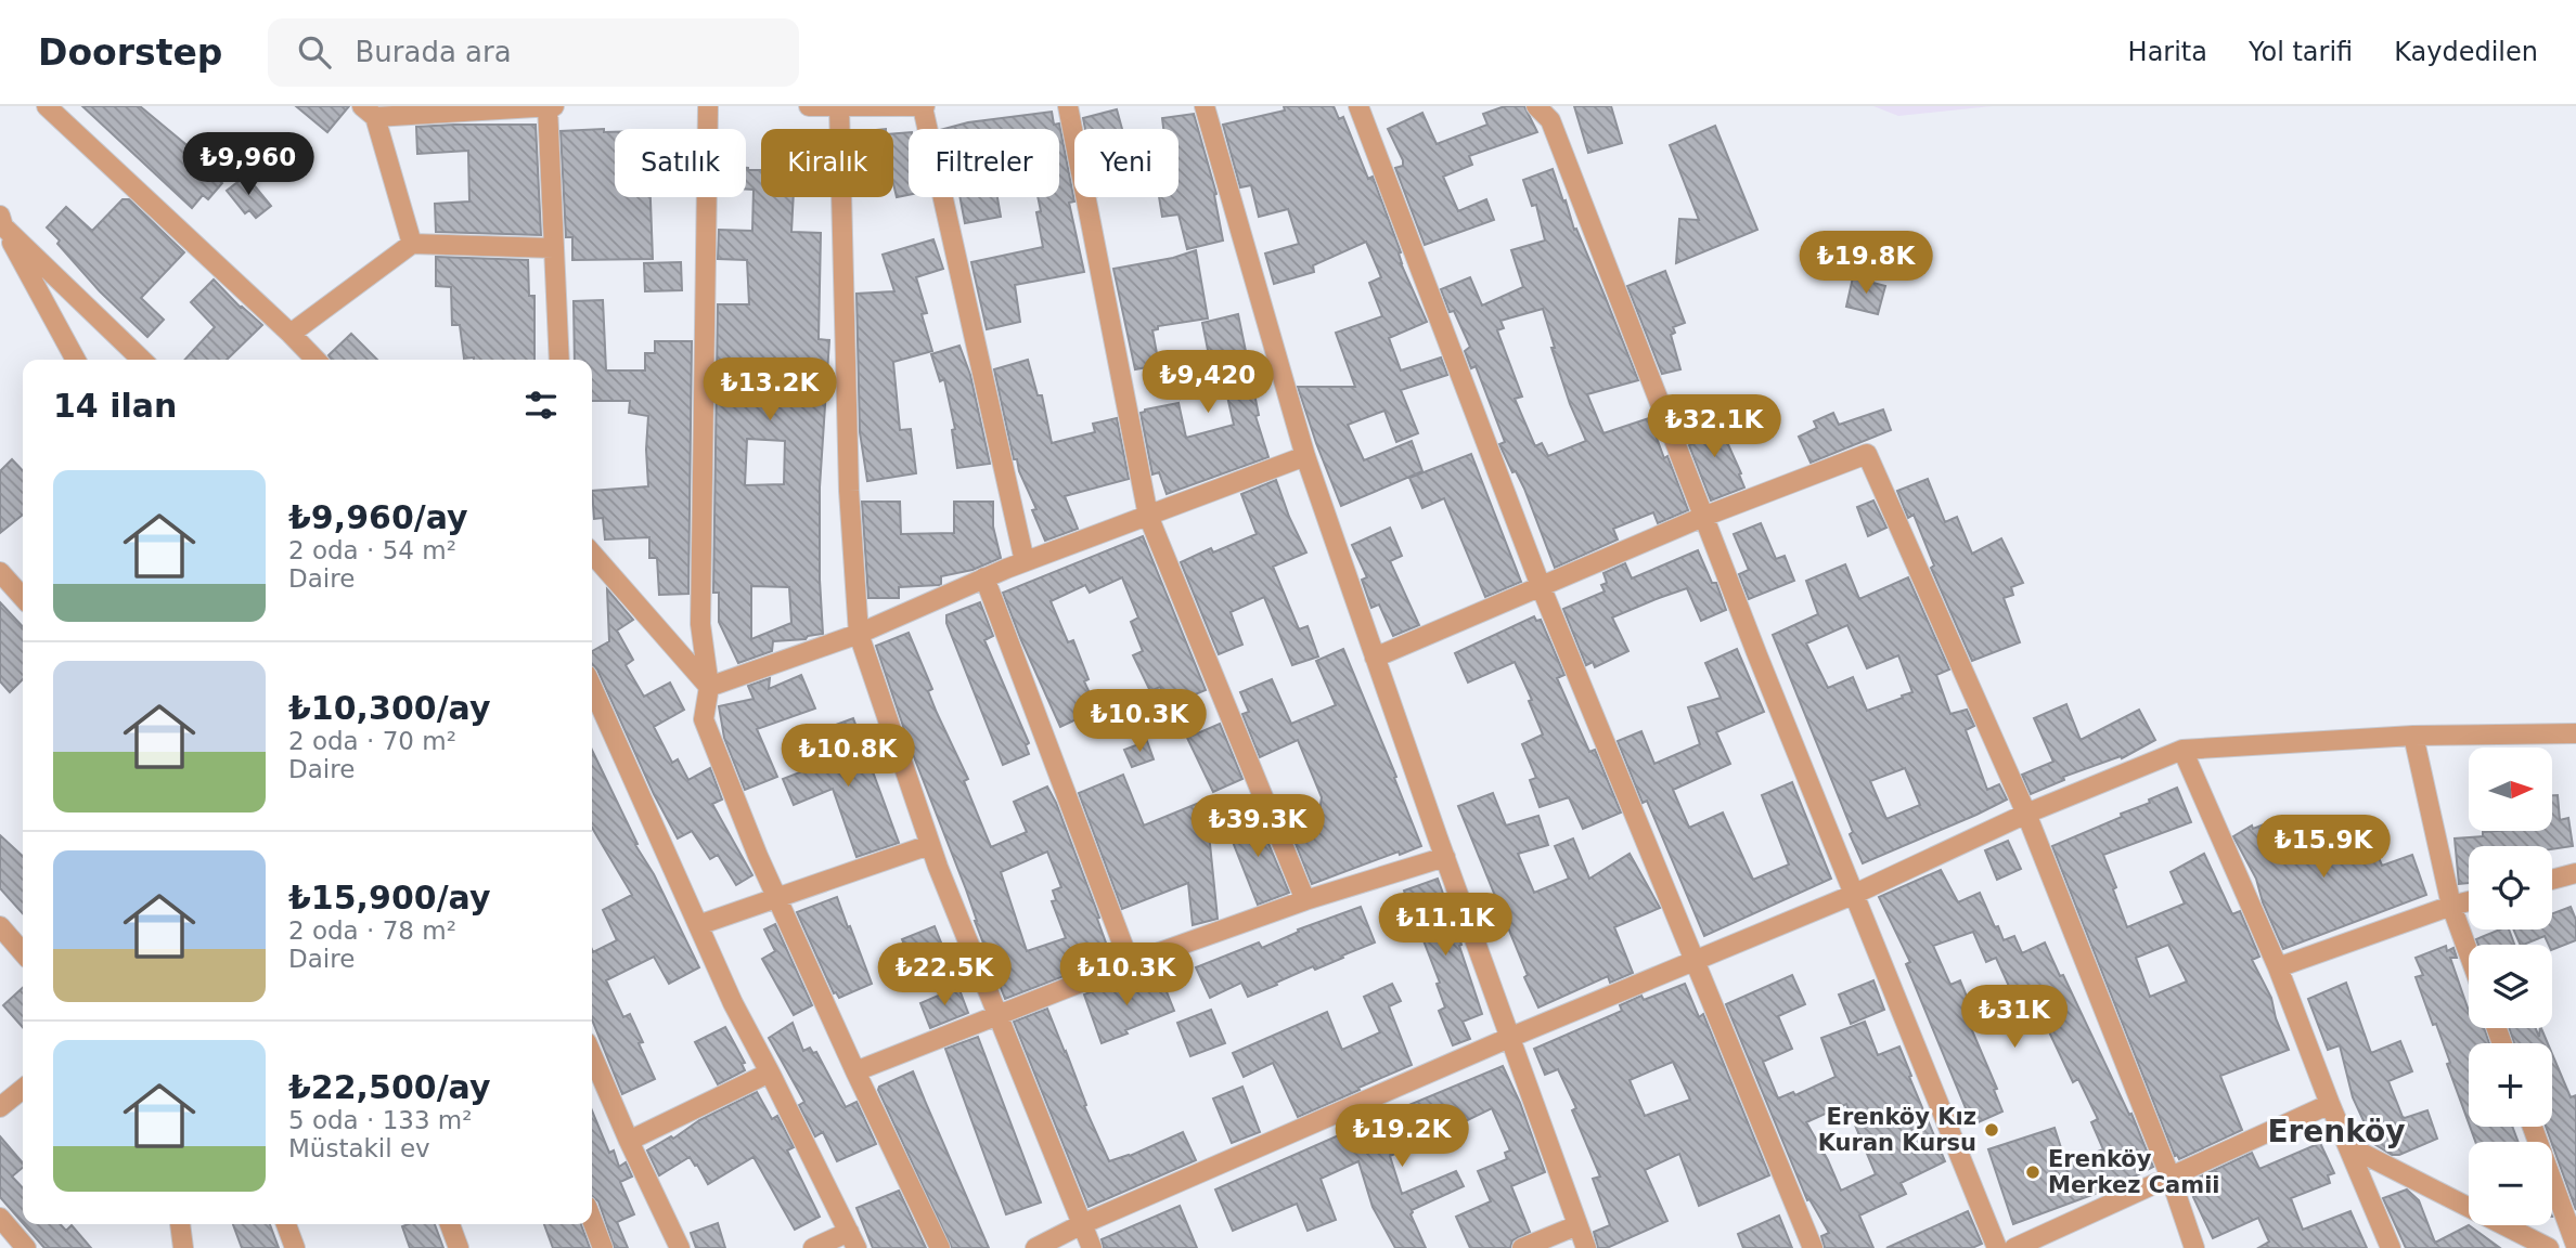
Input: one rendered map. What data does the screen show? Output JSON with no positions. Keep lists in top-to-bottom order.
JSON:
{
  "districts": ["Erenköy"],
  "places": ["Erenköy Kız Kuran Kursu", "Erenköy Merkez Camii"],
  "north": "right",
  "page": {
    "header": "Doorstep",
    "search": "Burada ara",
    "nav": ["Harita", "Yol tarifi", "Kaydedilen"],
    "chip": [
      "Satılık",
      "Kiralık",
      "Filtreler",
      "Yeni"
    ],
    "price": [
      "₺9,960",
      "₺19.8K",
      "₺9,420",
      "₺13.2K",
      "₺32.1K",
      "₺10.3K",
      "₺10.8K",
      "₺39.3K",
      "₺15.9K",
      "₺11.1K",
      "₺22.5K",
      "₺10.3K",
      "₺31K",
      "₺19.2K"
    ],
    "heading": "14 ilan",
    "list": [
      {
        "name": "₺9,960/ay",
        "note": "2 oda · 54 m² · Daire"
      },
      {
        "name": "₺10,300/ay",
        "note": "2 oda · 70 m² · Daire"
      },
      {
        "name": "₺15,900/ay",
        "note": "2 oda · 78 m² · Daire"
      },
      {
        "name": "₺22,500/ay",
        "note": "5 oda · 133 m² · Müstakil ev"
      }
    ],
    "map_buttons": ["+", "−"]
  }
}
